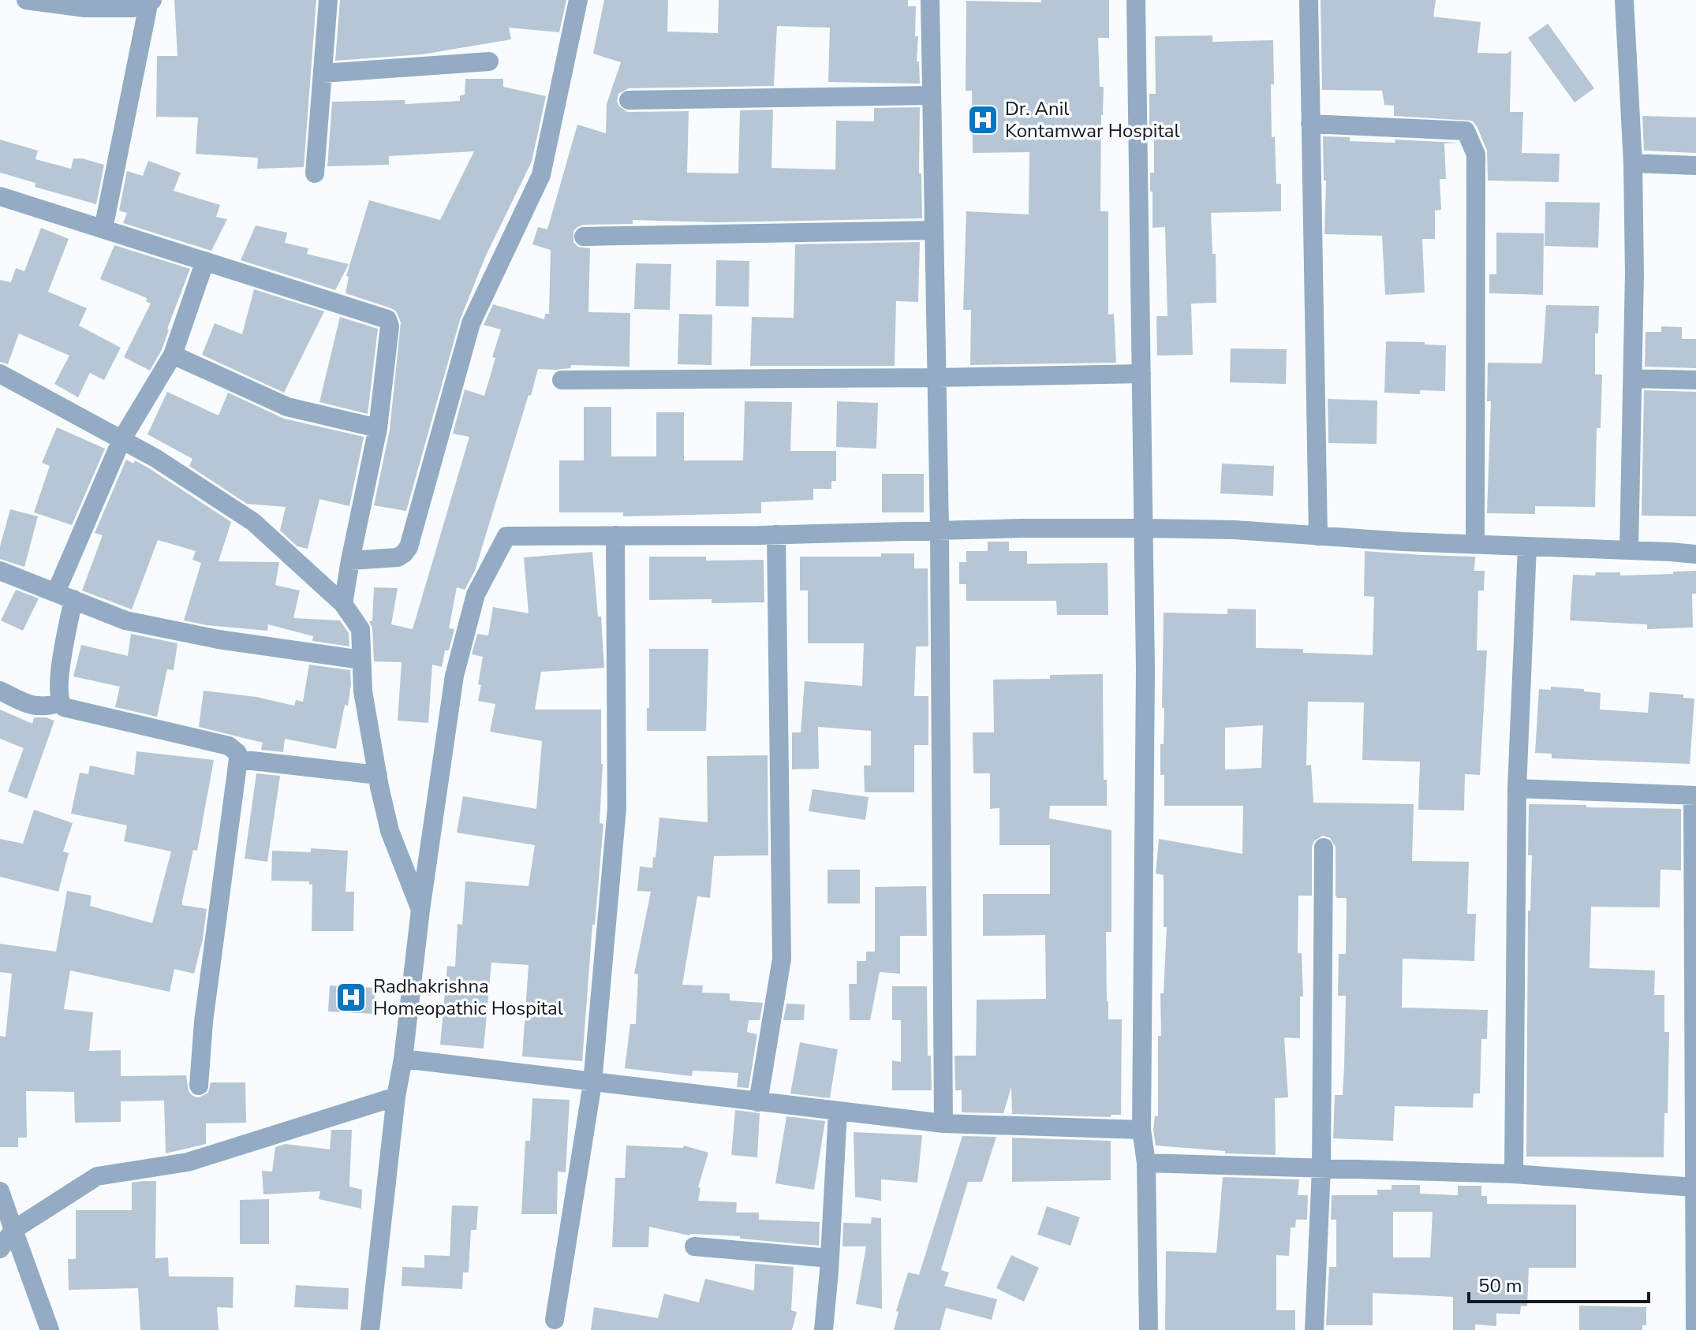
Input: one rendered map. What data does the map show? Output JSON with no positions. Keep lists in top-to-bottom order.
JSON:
{
  "places": {
    "hospital": ["Dr. Anil Kontamwar Hospital", "Radhakrishna Homeopathic Hospital"]
  },
  "scale_bar": "50 m"
}
